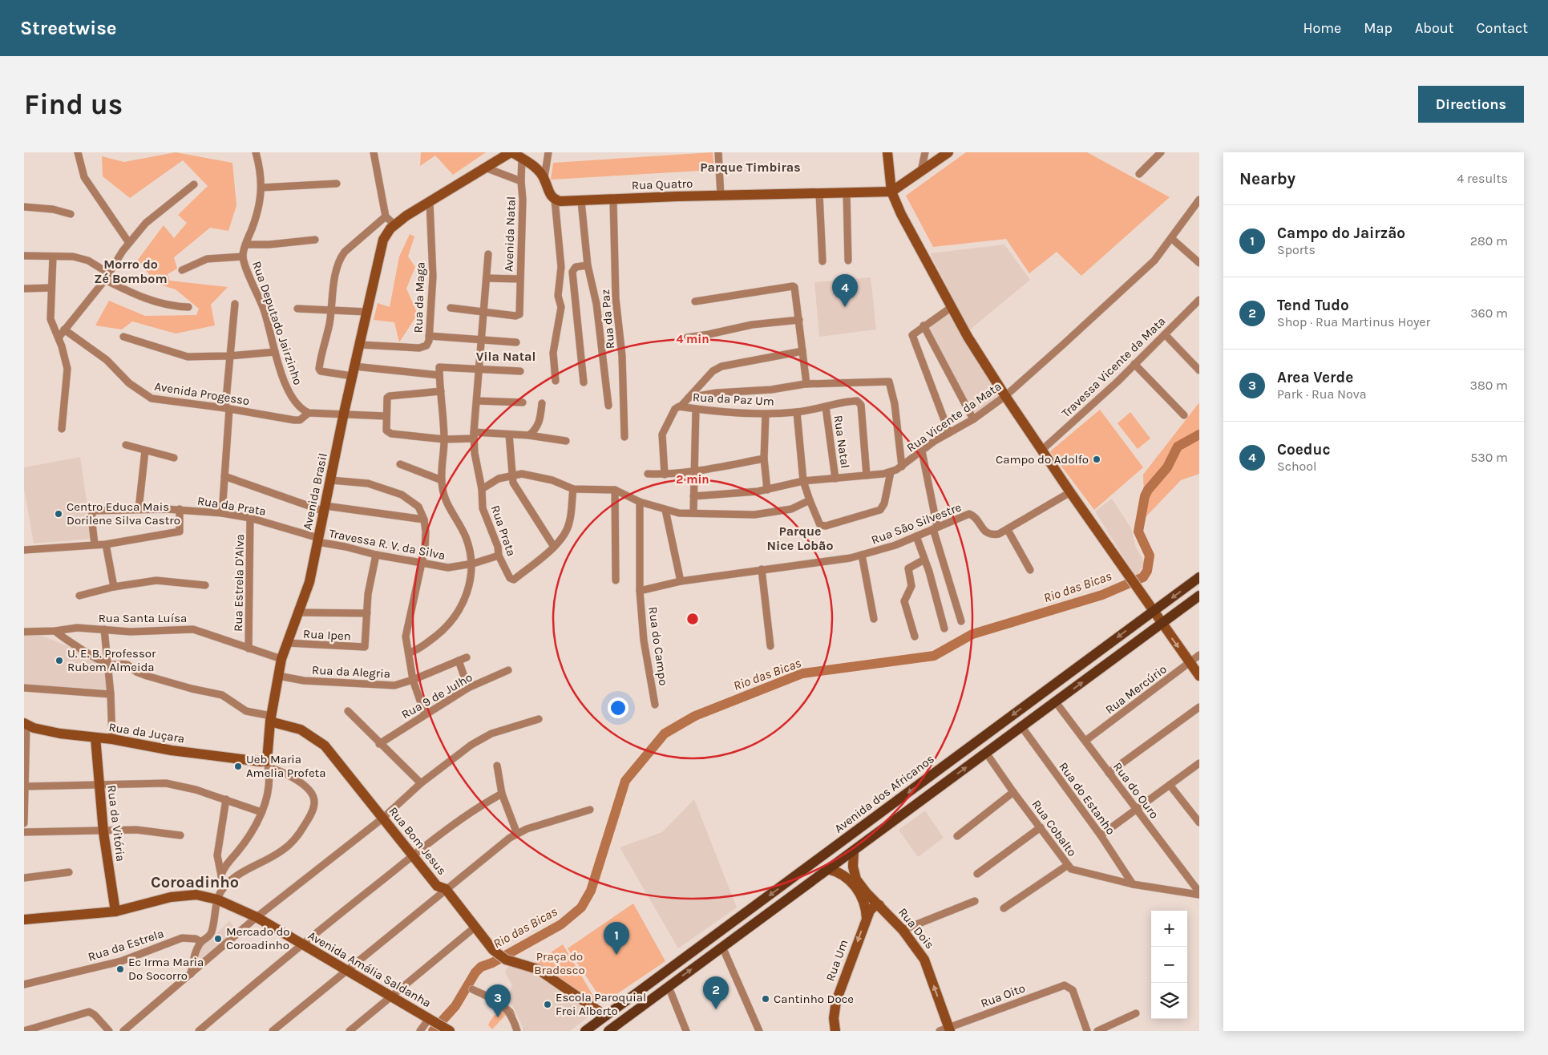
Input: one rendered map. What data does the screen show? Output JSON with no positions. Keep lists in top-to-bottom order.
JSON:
{
  "streets": {
    "main road": ["Avenida dos Africanos"],
    "street": [
      "Rua Quatro",
      "Avenida Natal",
      "Rua da Maga",
      "Rua da Paz",
      "Rua Deputado Jairzinho",
      "Travessa Vicente da Mata",
      "Avenida Progesso",
      "Rua da Paz Um",
      "Rua Vicente da Mata",
      "Rua Natal",
      "Avenida Brasil",
      "Rua da Prata",
      "Rua São Silvestre",
      "Rua Prata",
      "Travessa R. V. da Silva",
      "Rua Estrela D'Alva",
      "Rua Santa Luísa",
      "Rua Ipen",
      "Rua do Campo",
      "Rua da Alegria",
      "Rua Mercúrio",
      "Rua 9 de Julho",
      "Rua da Juçara",
      "Rua do Ouro",
      "Rua do Estanho",
      "Rua da Vitória",
      "Rua Cobalto",
      "Rua Bom Jesus",
      "Rua Dois",
      "Rua da Estrela",
      "Rua Um",
      "Avenida Amália Saldanha",
      "Rua Oito"
    ]
  },
  "crossings": [
    ["Rua Quatro", "Rua da Paz"],
    ["Avenida Natal", "Avenida Brasil"],
    ["Avenida Natal", "Rua Prata"],
    ["Rua da Maga", "Avenida Brasil"],
    ["Rua Deputado Jairzinho", "Avenida Progesso"],
    ["Rua da Paz Um", "Rua Vicente da Mata"],
    ["Rua da Paz Um", "Rua Natal"],
    ["Rua Vicente da Mata", "Rua Natal"],
    ["Avenida Brasil", "Rua da Prata"],
    ["Avenida Brasil", "Travessa R. V. da Silva"],
    ["Avenida Brasil", "Rua Santa Luísa"],
    ["Avenida Brasil", "Rua Ipen"],
    ["Avenida Brasil", "Rua da Alegria"],
    ["Avenida Brasil", "Rua da Juçara"],
    ["Avenida Brasil", "Rua Bom Jesus"],
    ["Rua da Prata", "Travessa R. V. da Silva"],
    ["Rua da Prata", "Rua Estrela D'Alva"],
    ["Rua São Silvestre", "Rua do Campo"],
    ["Rua Prata", "Travessa R. V. da Silva"],
    ["Rua Estrela D'Alva", "Rua Santa Luísa"],
    ["Rua Mercúrio", "Rua do Ouro"],
    ["Rua da Juçara", "Rua da Vitória"],
    ["Rua do Ouro", "Rua Cobalto"],
    ["Avenida dos Africanos", "Rua Bom Jesus"],
    ["Rua do Estanho", "Rua Cobalto"],
    ["Rua da Vitória", "Avenida Amália Saldanha"],
    ["Rua Dois", "Rua Um"],
    ["Rua Dois", "Rua Oito"]
  ],
  "one_way": ["Rua Dois", "Rua Um"],
  "districts": [
    "Parque Timbiras",
    "Morro do Zé Bombom",
    "Vila Natal",
    "Parque Nice Lobão",
    "Coroadinho"
  ],
  "water": ["Rio das Bicas"],
  "parks": ["Praça do Bradesco"],
  "places": [
    "Campo do Adolfo",
    "Centro Educa Mais Dorilene Silva Castro",
    "U. E. B. Professor Rubem Almeida",
    "Ueb Maria Amelia Profeta",
    "Mercado do Coroadinho",
    "Ec Irma Maria Do Socorro",
    "Cantinho Doce",
    "Escola Paroquial Frei Alberto"
  ],
  "page": {
    "header": "Streetwise",
    "nav": [
      "Home",
      "Map",
      "About",
      "Contact"
    ],
    "buttons": "Directions",
    "title": "Find us",
    "heading": ["Nearby", "4 results"],
    "list": [
      {
        "mark": "1",
        "name": "Campo do Jairzão",
        "note": "Sports",
        "value": "280 m"
      },
      {
        "mark": "2",
        "name": "Tend Tudo",
        "note": "Shop · Rua Martinus Hoyer",
        "value": "360 m"
      },
      {
        "mark": "3",
        "name": "Area Verde",
        "note": "Park · Rua Nova",
        "value": "380 m"
      },
      {
        "mark": "4",
        "name": "Coeduc",
        "note": "School",
        "value": "530 m"
      }
    ],
    "pins": [
      "4",
      "1",
      "2",
      "3"
    ],
    "map_buttons": ["+", "−"]
  },
  "rings": ["4 min", "2 min"]
}
